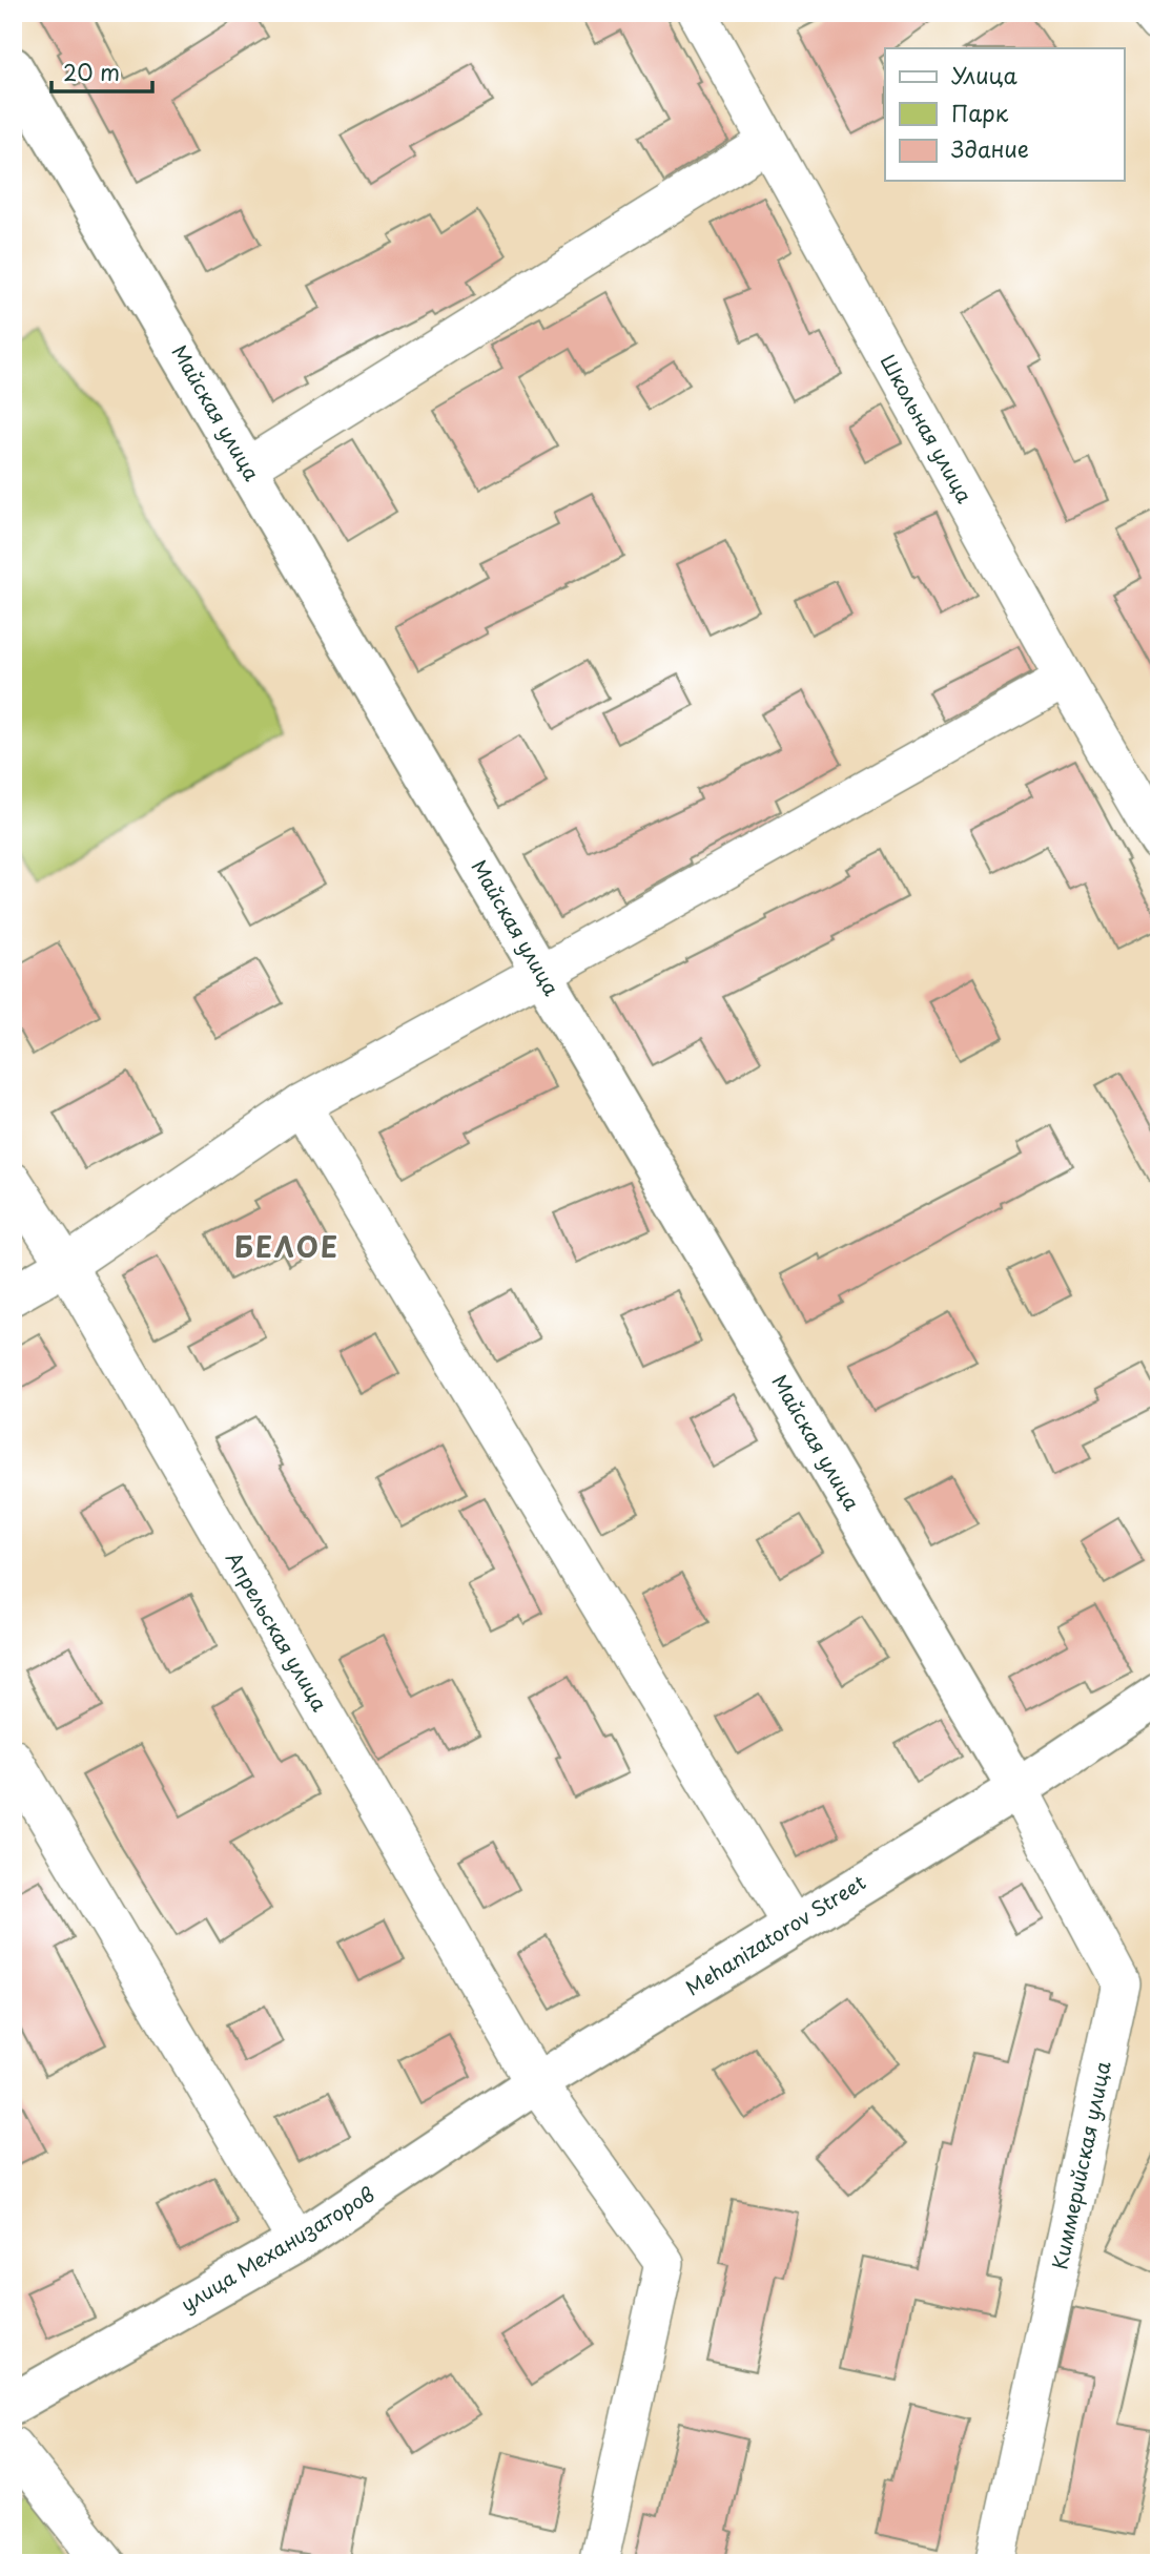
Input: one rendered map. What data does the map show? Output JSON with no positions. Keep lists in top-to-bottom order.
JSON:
{
  "streets": {
    "street": [
      "Майская улица",
      "Школьная улица",
      "Апрельская улица",
      "Mehanizatorov Street",
      "Киммерийская улица",
      "улица Механизаторов"
    ]
  },
  "crossings": [
    ["Майская улица", "Mehanizatorov Street"],
    ["Майская улица", "Киммерийская улица"],
    ["Апрельская улица", "Mehanizatorov Street"],
    ["Апрельская улица", "улица Механизаторов"],
    ["Mehanizatorov Street", "Киммерийская улица"],
    ["Mehanizatorov Street", "улица Механизаторов"]
  ],
  "districts": ["БЕЛОЕ"],
  "legend": ["Улица", "Парк", "Здание"],
  "scale_bar": "20 m"
}
